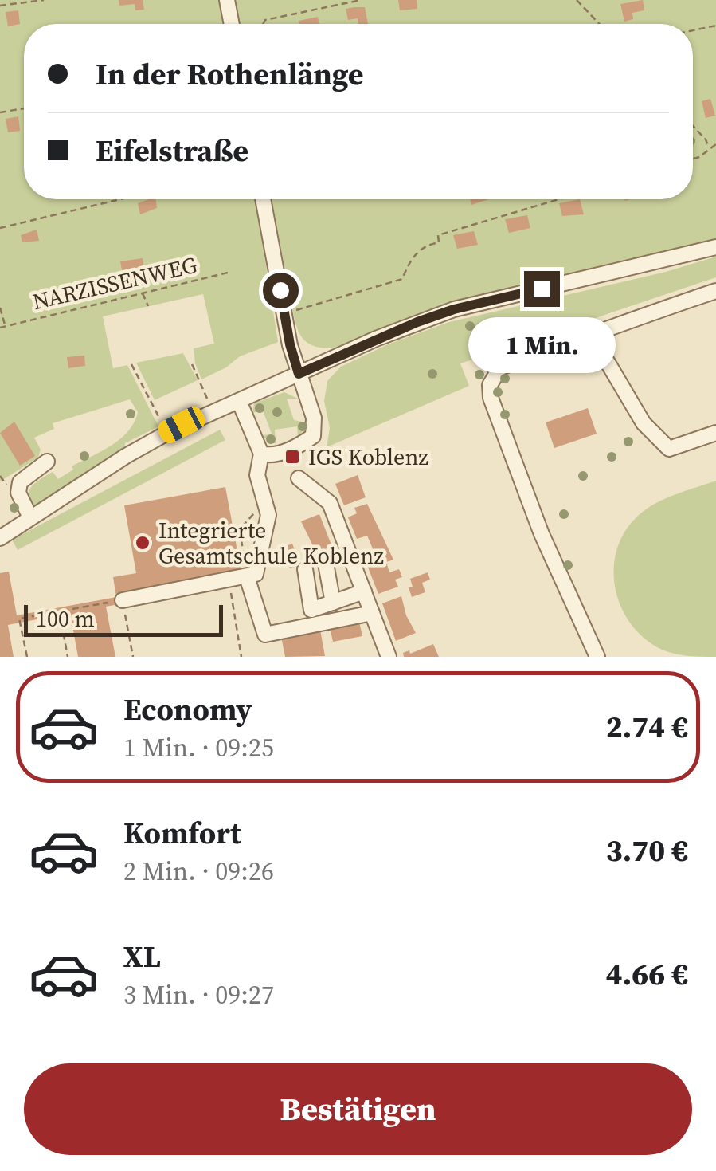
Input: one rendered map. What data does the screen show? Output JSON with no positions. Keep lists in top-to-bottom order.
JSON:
{
  "streets": {
    "path": ["NARZISSENWEG"]
  },
  "places": {
    "transit": ["IGS Koblenz"],
    "other": ["Integrierte Gesamtschule Koblenz"]
  },
  "scale_bar": "100 m",
  "page": {
    "banner": ["In der Rothenlänge", "Eifelstraße"],
    "bubble": "1 Min.",
    "scale": "100 m",
    "list": [
      {
        "name": "Economy",
        "note": "1 Min. · 09:25",
        "value": "2.74 €"
      },
      {
        "name": "Komfort",
        "note": "2 Min. · 09:26",
        "value": "3.70 €"
      },
      {
        "name": "XL",
        "note": "3 Min. · 09:27",
        "value": "4.66 €"
      }
    ],
    "buttons": "Bestätigen"
  }
}
